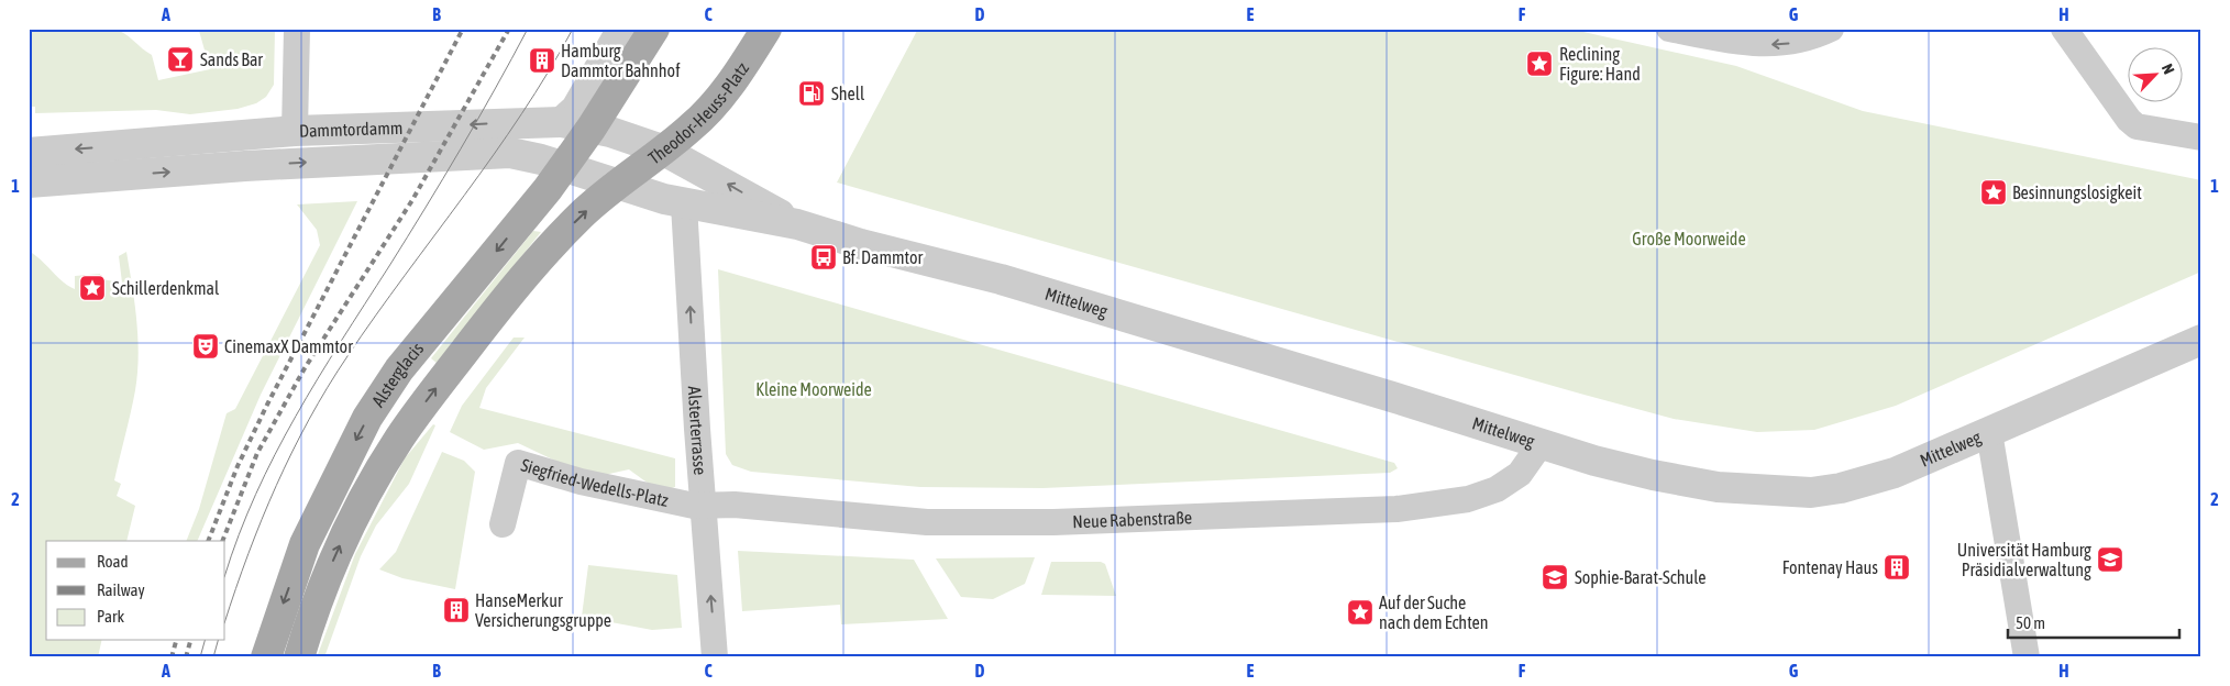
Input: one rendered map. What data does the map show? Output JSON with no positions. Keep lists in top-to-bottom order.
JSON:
{
  "streets": {
    "main road": ["Theodor-Heuss-Platz", "Alsterglacis"],
    "street": [
      "Dammtordamm",
      "Mittelweg",
      "Alsterterrasse",
      "Siegfried-Wedells-Platz",
      "Neue Rabenstraße"
    ]
  },
  "crossings": [
    ["Theodor-Heuss-Platz", "Dammtordamm"],
    ["Theodor-Heuss-Platz", "Mittelweg"],
    ["Dammtordamm", "Mittelweg"],
    ["Dammtordamm", "Alsterglacis"],
    ["Mittelweg", "Alsterterrasse"],
    ["Mittelweg", "Neue Rabenstraße"],
    ["Alsterterrasse", "Siegfried-Wedells-Platz"],
    ["Alsterterrasse", "Neue Rabenstraße"],
    ["Siegfried-Wedells-Platz", "Neue Rabenstraße"]
  ],
  "one_way": ["Alsterterrasse"],
  "parks": ["Große Moorweide", "Kleine Moorweide"],
  "places": {
    "bar": ["Sands Bar"],
    "building": ["Hamburg Dammtor Bahnhof", "Fontenay Haus", "HanseMerkur Versicherungsgruppe"],
    "place": [
      "Reclining Figure: Hand",
      "Besinnungslosigkeit",
      "Schillerdenkmal",
      "Auf der Suche nach dem Echten"
    ],
    "fuel station": ["Shell"],
    "bus stop": ["Bf. Dammtor"],
    "theatre": ["CinemaxX Dammtor"],
    "school or university": ["Universität Hamburg Präsidialverwaltung", "Sophie-Barat-Schule"]
  },
  "legend": ["Road", "Railway", "Park"],
  "scale_bar": "50 m",
  "north": "top right",
  "grid": {
    "columns": [
      "A",
      "B",
      "C",
      "D",
      "E",
      "F",
      "G",
      "H"
    ],
    "rows": ["1", "2"]
  }
}
